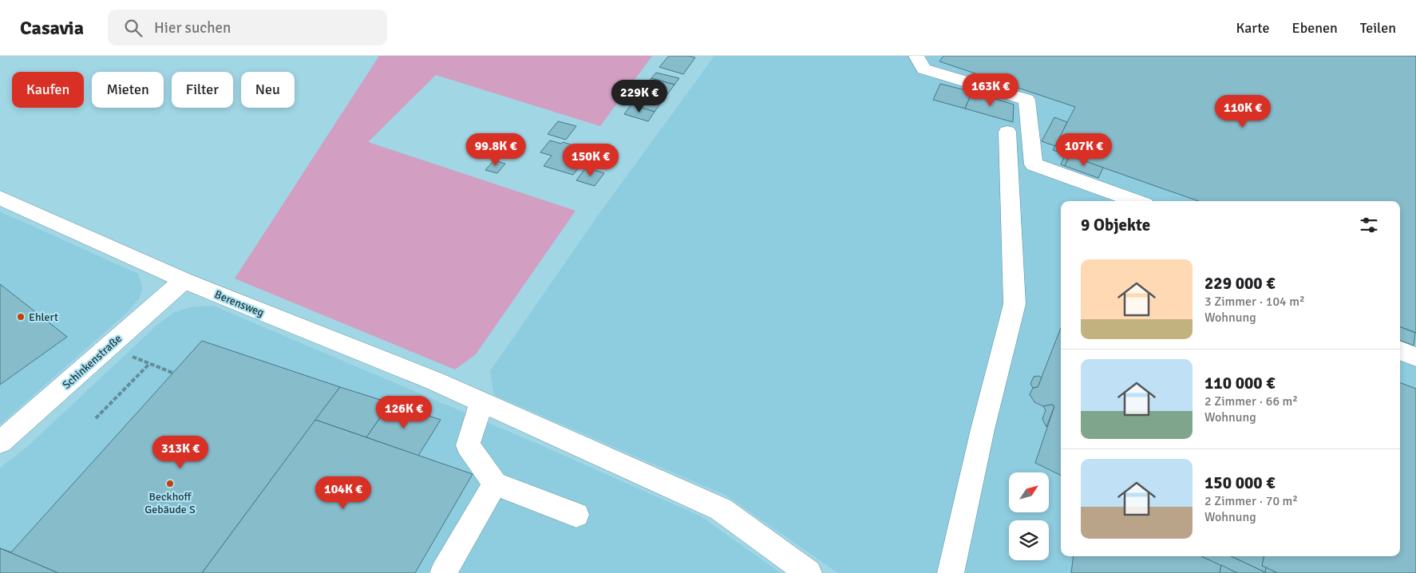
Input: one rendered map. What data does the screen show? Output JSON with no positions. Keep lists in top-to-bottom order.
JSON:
{
  "streets": {
    "street": ["Berensweg", "Schinkenstraße"]
  },
  "crossings": [
    ["Berensweg", "Schinkenstraße"]
  ],
  "places": ["Ehlert", "Beckhoff Gebäude S"],
  "north": "top right",
  "page": {
    "header": "Casavia",
    "search": "Hier suchen",
    "nav": ["Karte", "Ebenen", "Teilen"],
    "chip": [
      "Kaufen",
      "Mieten",
      "Filter",
      "Neu"
    ],
    "price": [
      "163K €",
      "229K €",
      "110K €",
      "99.8K €",
      "107K €",
      "150K €",
      "126K €",
      "313K €",
      "104K €"
    ],
    "heading": "9 Objekte",
    "list": [
      {
        "name": "229 000 €",
        "note": "3 Zimmer · 104 m² · Wohnung"
      },
      {
        "name": "110 000 €",
        "note": "2 Zimmer · 66 m² · Wohnung"
      },
      {
        "name": "150 000 €",
        "note": "2 Zimmer · 70 m² · Wohnung"
      }
    ]
  }
}
